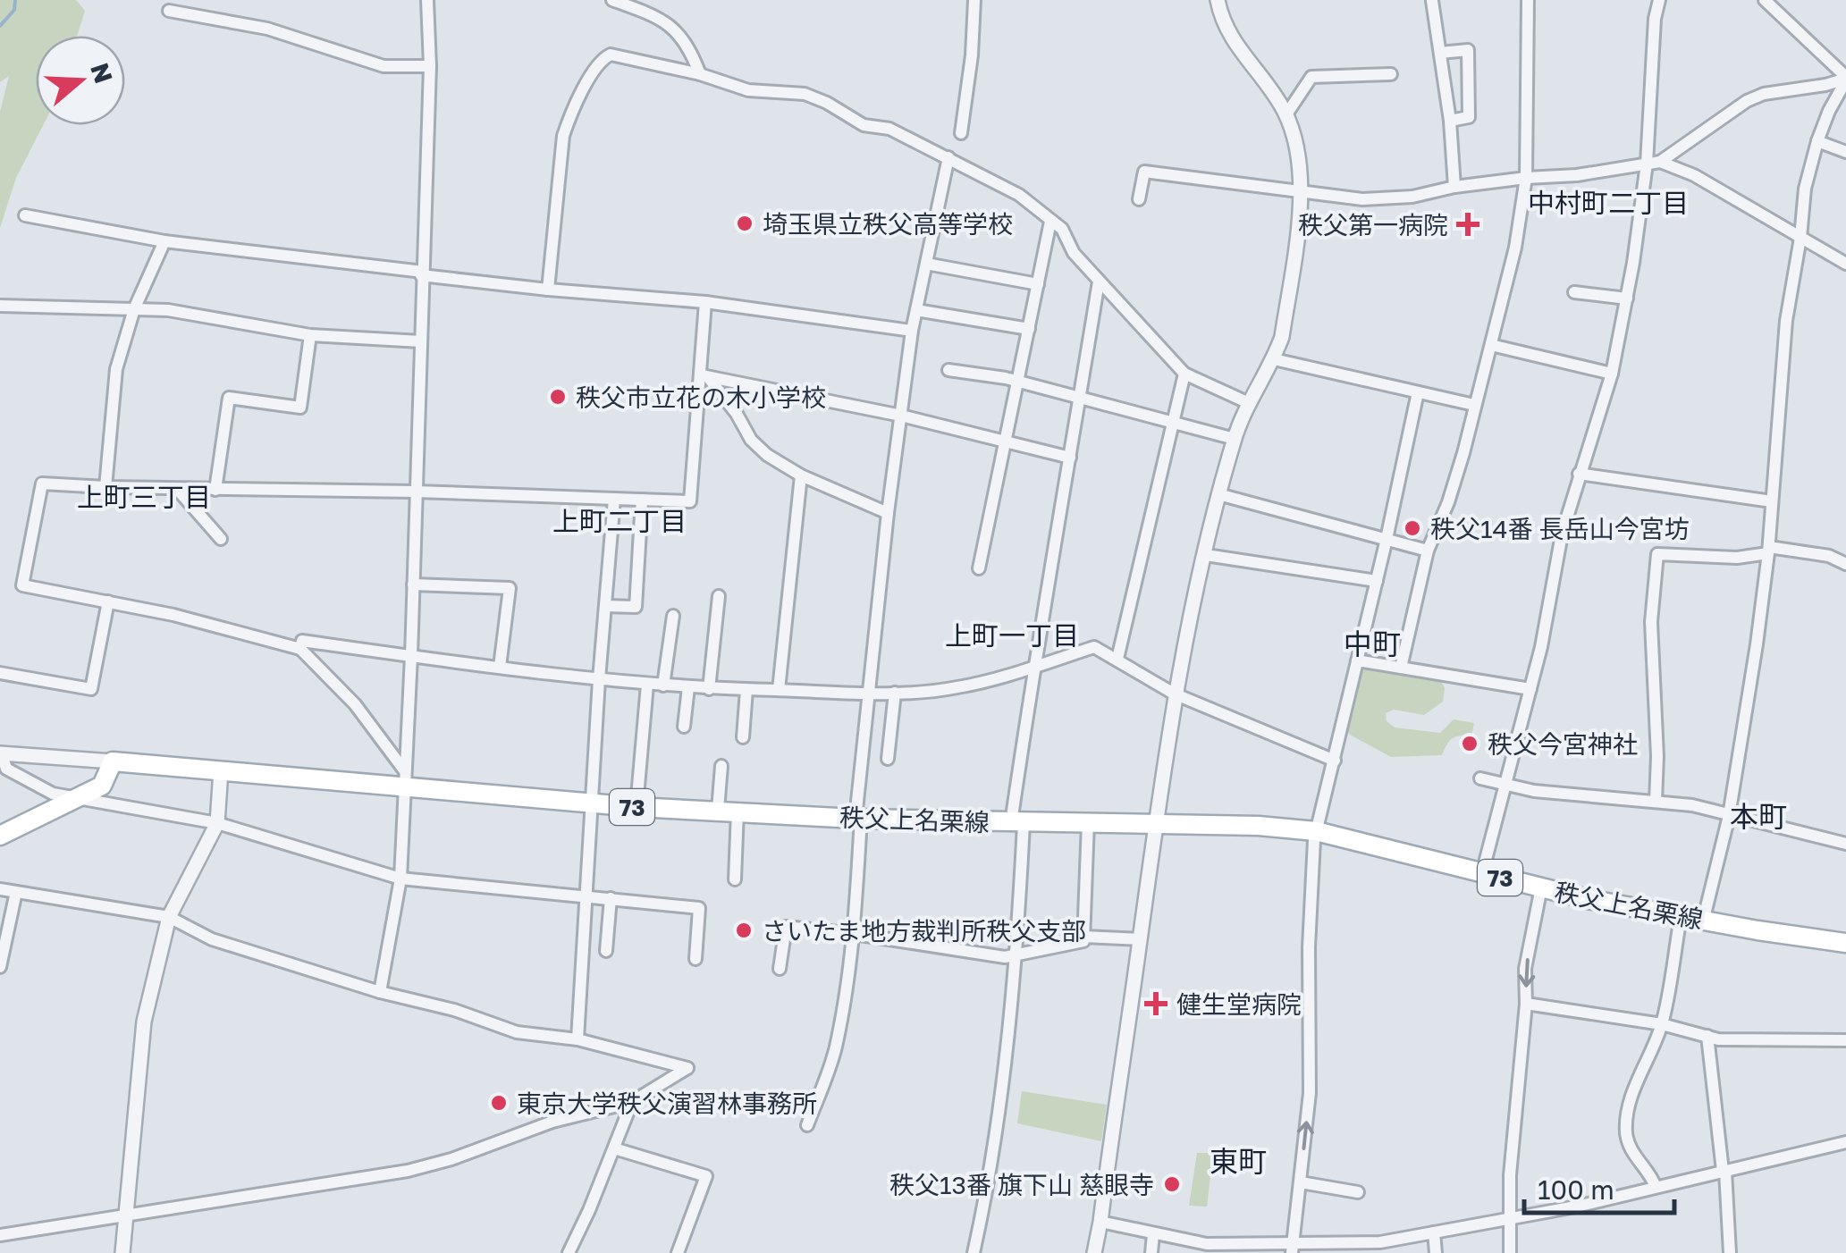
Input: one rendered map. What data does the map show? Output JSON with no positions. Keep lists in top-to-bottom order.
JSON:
{
  "streets": {
    "main road": ["73", "秩父上名栗線"]
  },
  "districts": [
    "中村町二丁目",
    "上町三丁目",
    "上町二丁目",
    "上町一丁目",
    "中町",
    "本町",
    "東町"
  ],
  "places": {
    "other": [
      "埼玉県立秩父高等学校",
      "秩父市立花の木小学校",
      "秩父14番 長岳山今宮坊",
      "秩父今宮神社",
      "さいたま地方裁判所秩父支部",
      "東京大学秩父演習林事務所",
      "秩父13番 旗下山 慈眼寺"
    ],
    "health": ["秩父第一病院", "健生堂病院"]
  },
  "scale_bar": "100 m",
  "north": "right"
}
